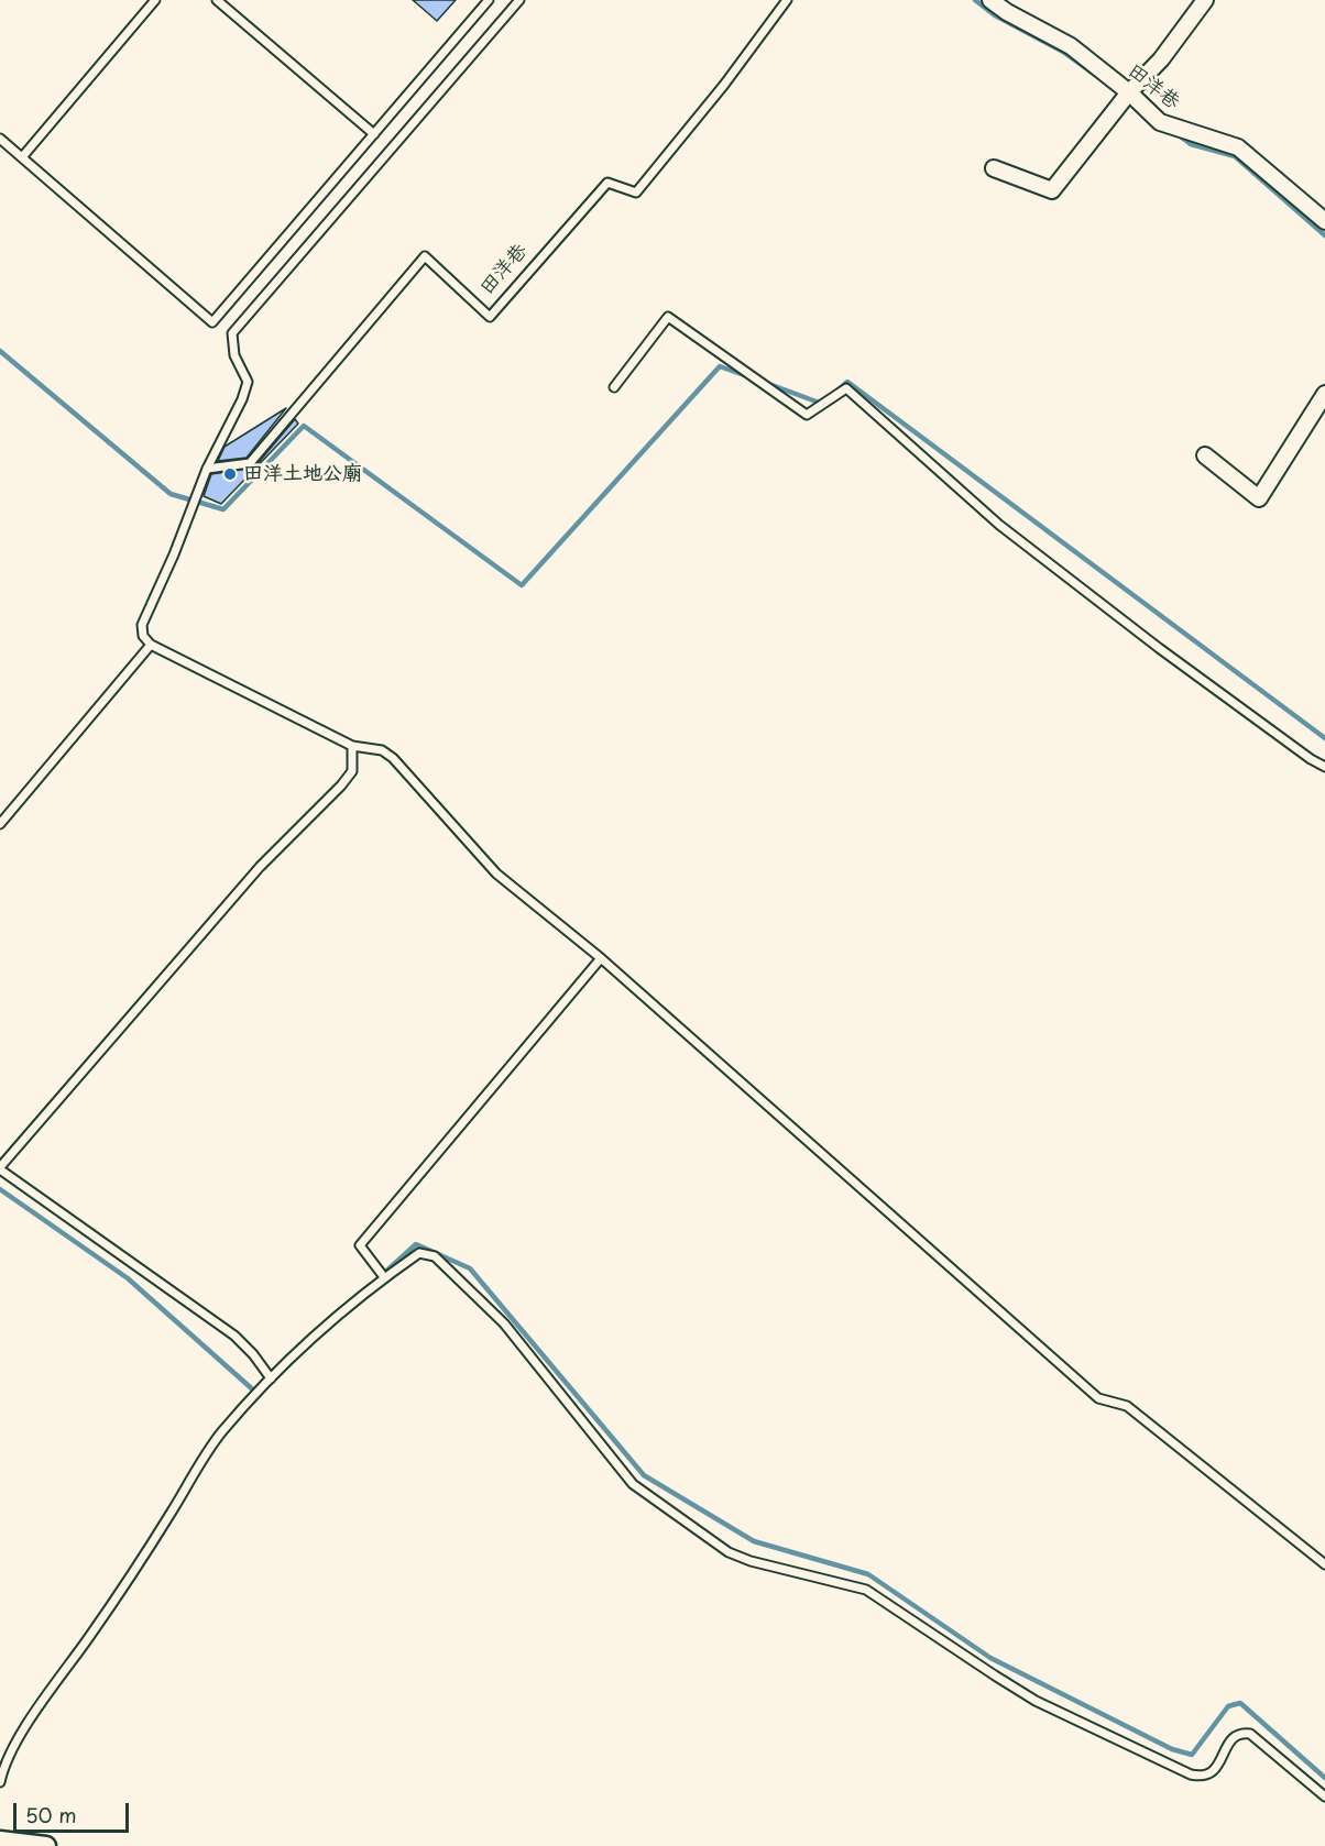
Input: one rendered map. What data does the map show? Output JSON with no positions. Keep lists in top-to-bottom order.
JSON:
{
  "streets": {
    "street": ["田洋巷"]
  },
  "places": ["田洋土地公廟"],
  "scale_bar": "50 m"
}
